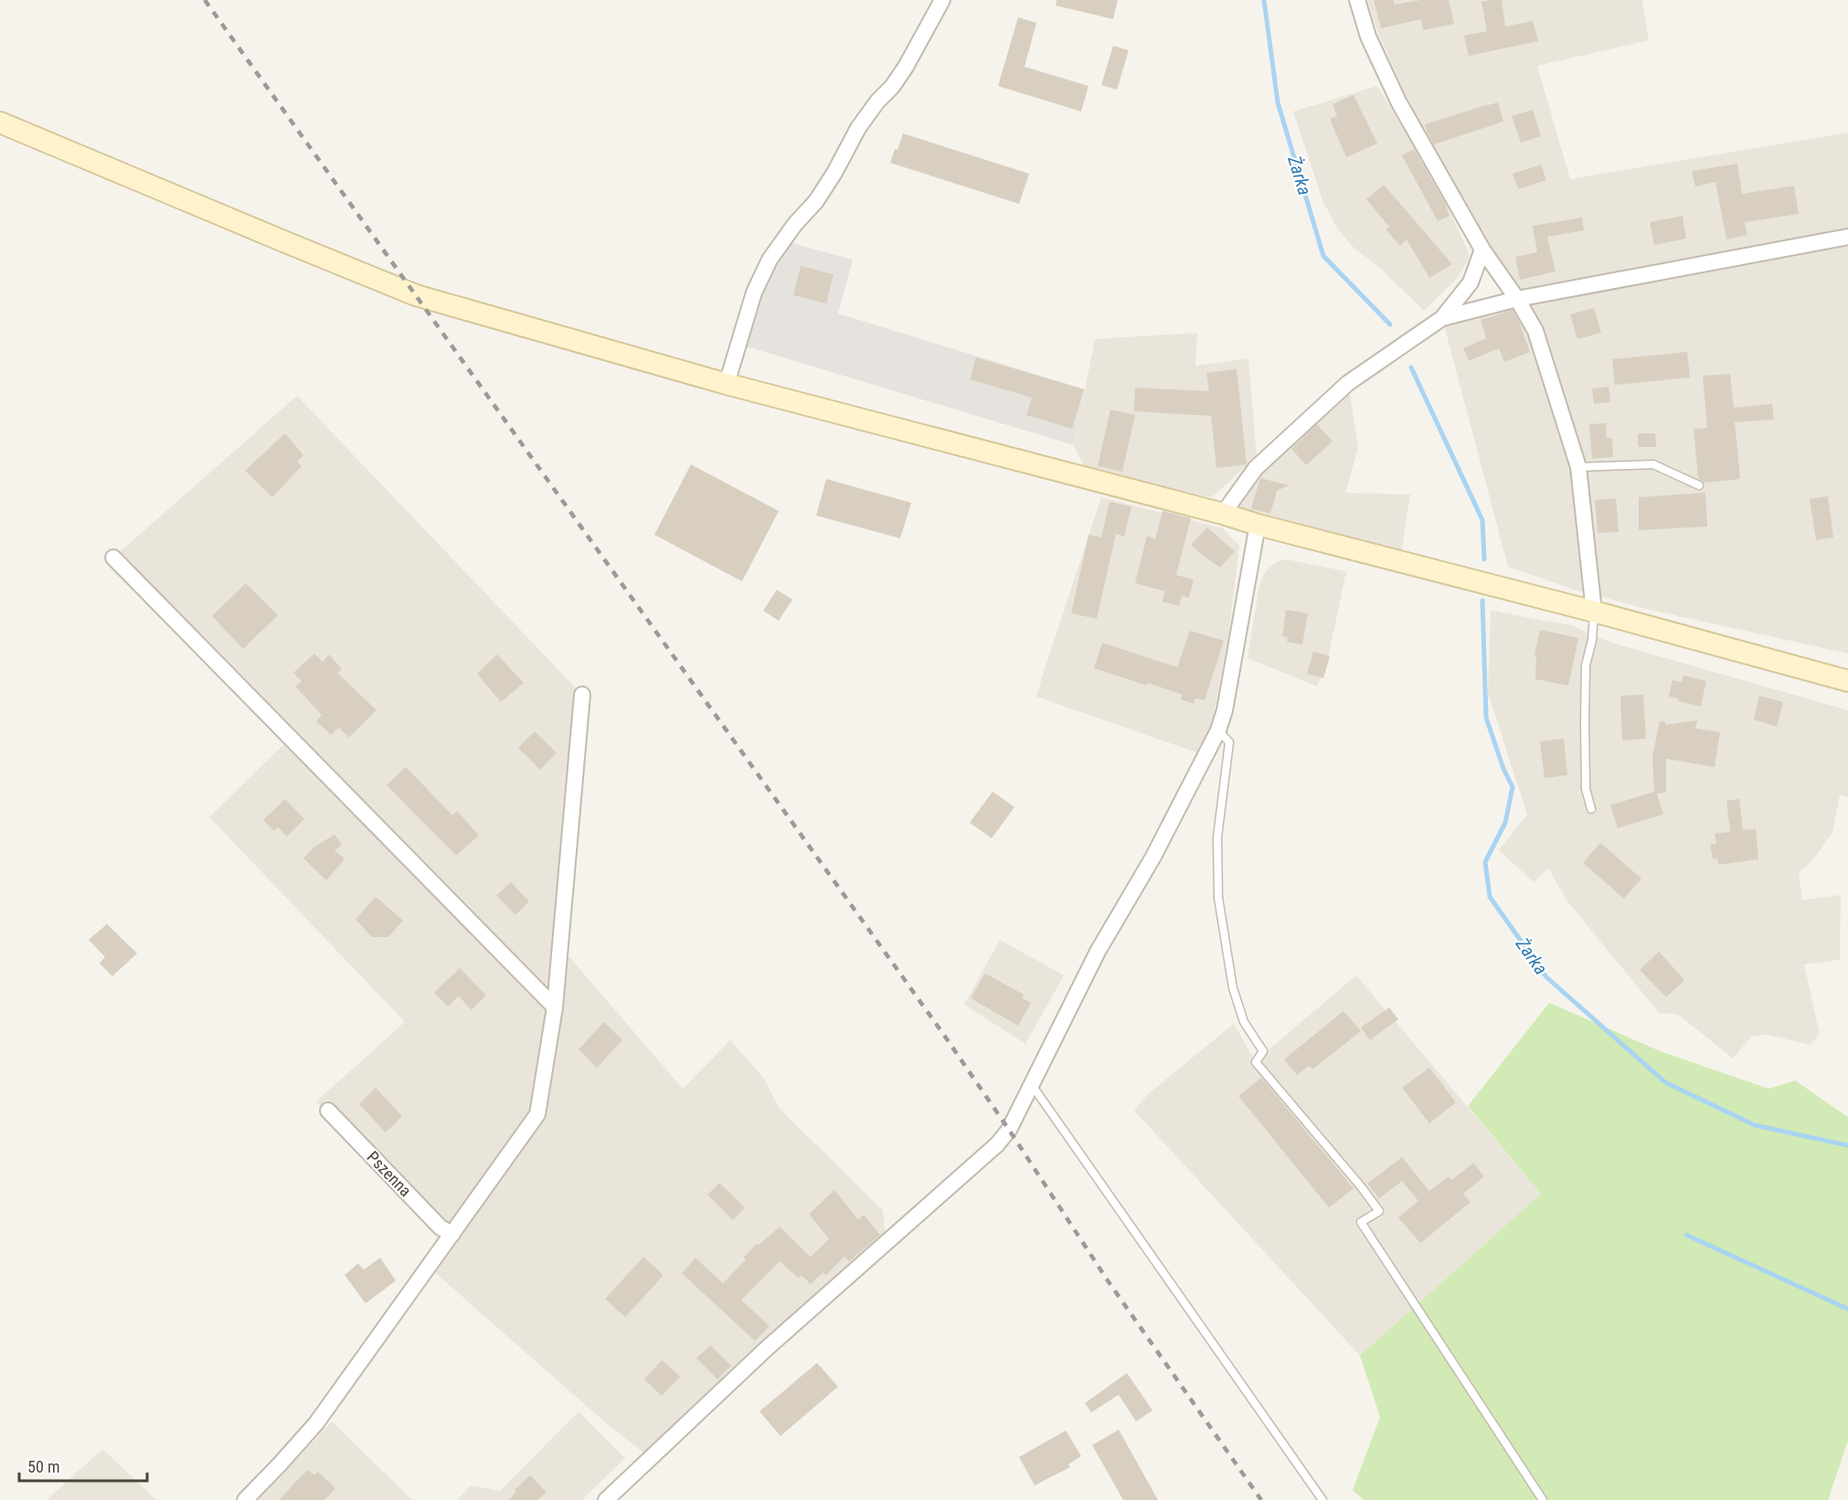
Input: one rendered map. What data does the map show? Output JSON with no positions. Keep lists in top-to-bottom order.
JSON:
{
  "streets": {
    "street": ["Pszenna"]
  },
  "water": ["Żarka"],
  "scale_bar": "50 m"
}
